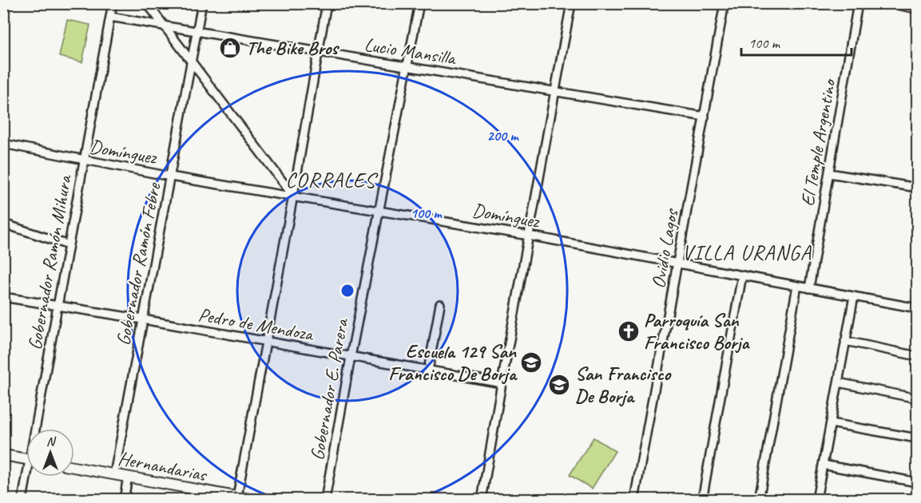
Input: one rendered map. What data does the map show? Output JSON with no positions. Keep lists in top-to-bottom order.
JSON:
{
  "streets": {
    "street": [
      "Lucio Mansilla",
      "El Temple Argentino",
      "Domínguez",
      "Ovidio Lagos",
      "Gobernador Ramón Mihura",
      "Gobernador Ramón Febre",
      "Pedro de Mendoza",
      "Gobernador E. Parera",
      "Hernandarias"
    ]
  },
  "crossings": [
    ["Lucio Mansilla", "Ovidio Lagos"],
    ["Lucio Mansilla", "Gobernador Ramón Mihura"],
    ["Lucio Mansilla", "Gobernador Ramón Febre"],
    ["Lucio Mansilla", "Gobernador E. Parera"],
    ["El Temple Argentino", "Domínguez"],
    ["Domínguez", "Ovidio Lagos"],
    ["Domínguez", "Gobernador Ramón Mihura"],
    ["Domínguez", "Gobernador Ramón Febre"],
    ["Domínguez", "Gobernador E. Parera"],
    ["Gobernador Ramón Mihura", "Pedro de Mendoza"],
    ["Gobernador Ramón Febre", "Pedro de Mendoza"],
    ["Gobernador Ramón Febre", "Hernandarias"],
    ["Pedro de Mendoza", "Gobernador E. Parera"]
  ],
  "districts": ["CORRALES", "VILLA URANGA"],
  "places": {
    "shop": ["The Bike Bros"],
    "church": ["Parroquía San Francisco Borja"],
    "school or university": ["Escuela 129 San Francisco De Borja", "San Francisco De Borja"]
  },
  "scale_bar": "100 m",
  "north": "top",
  "rings": ["200 m", "100 m"]
}
